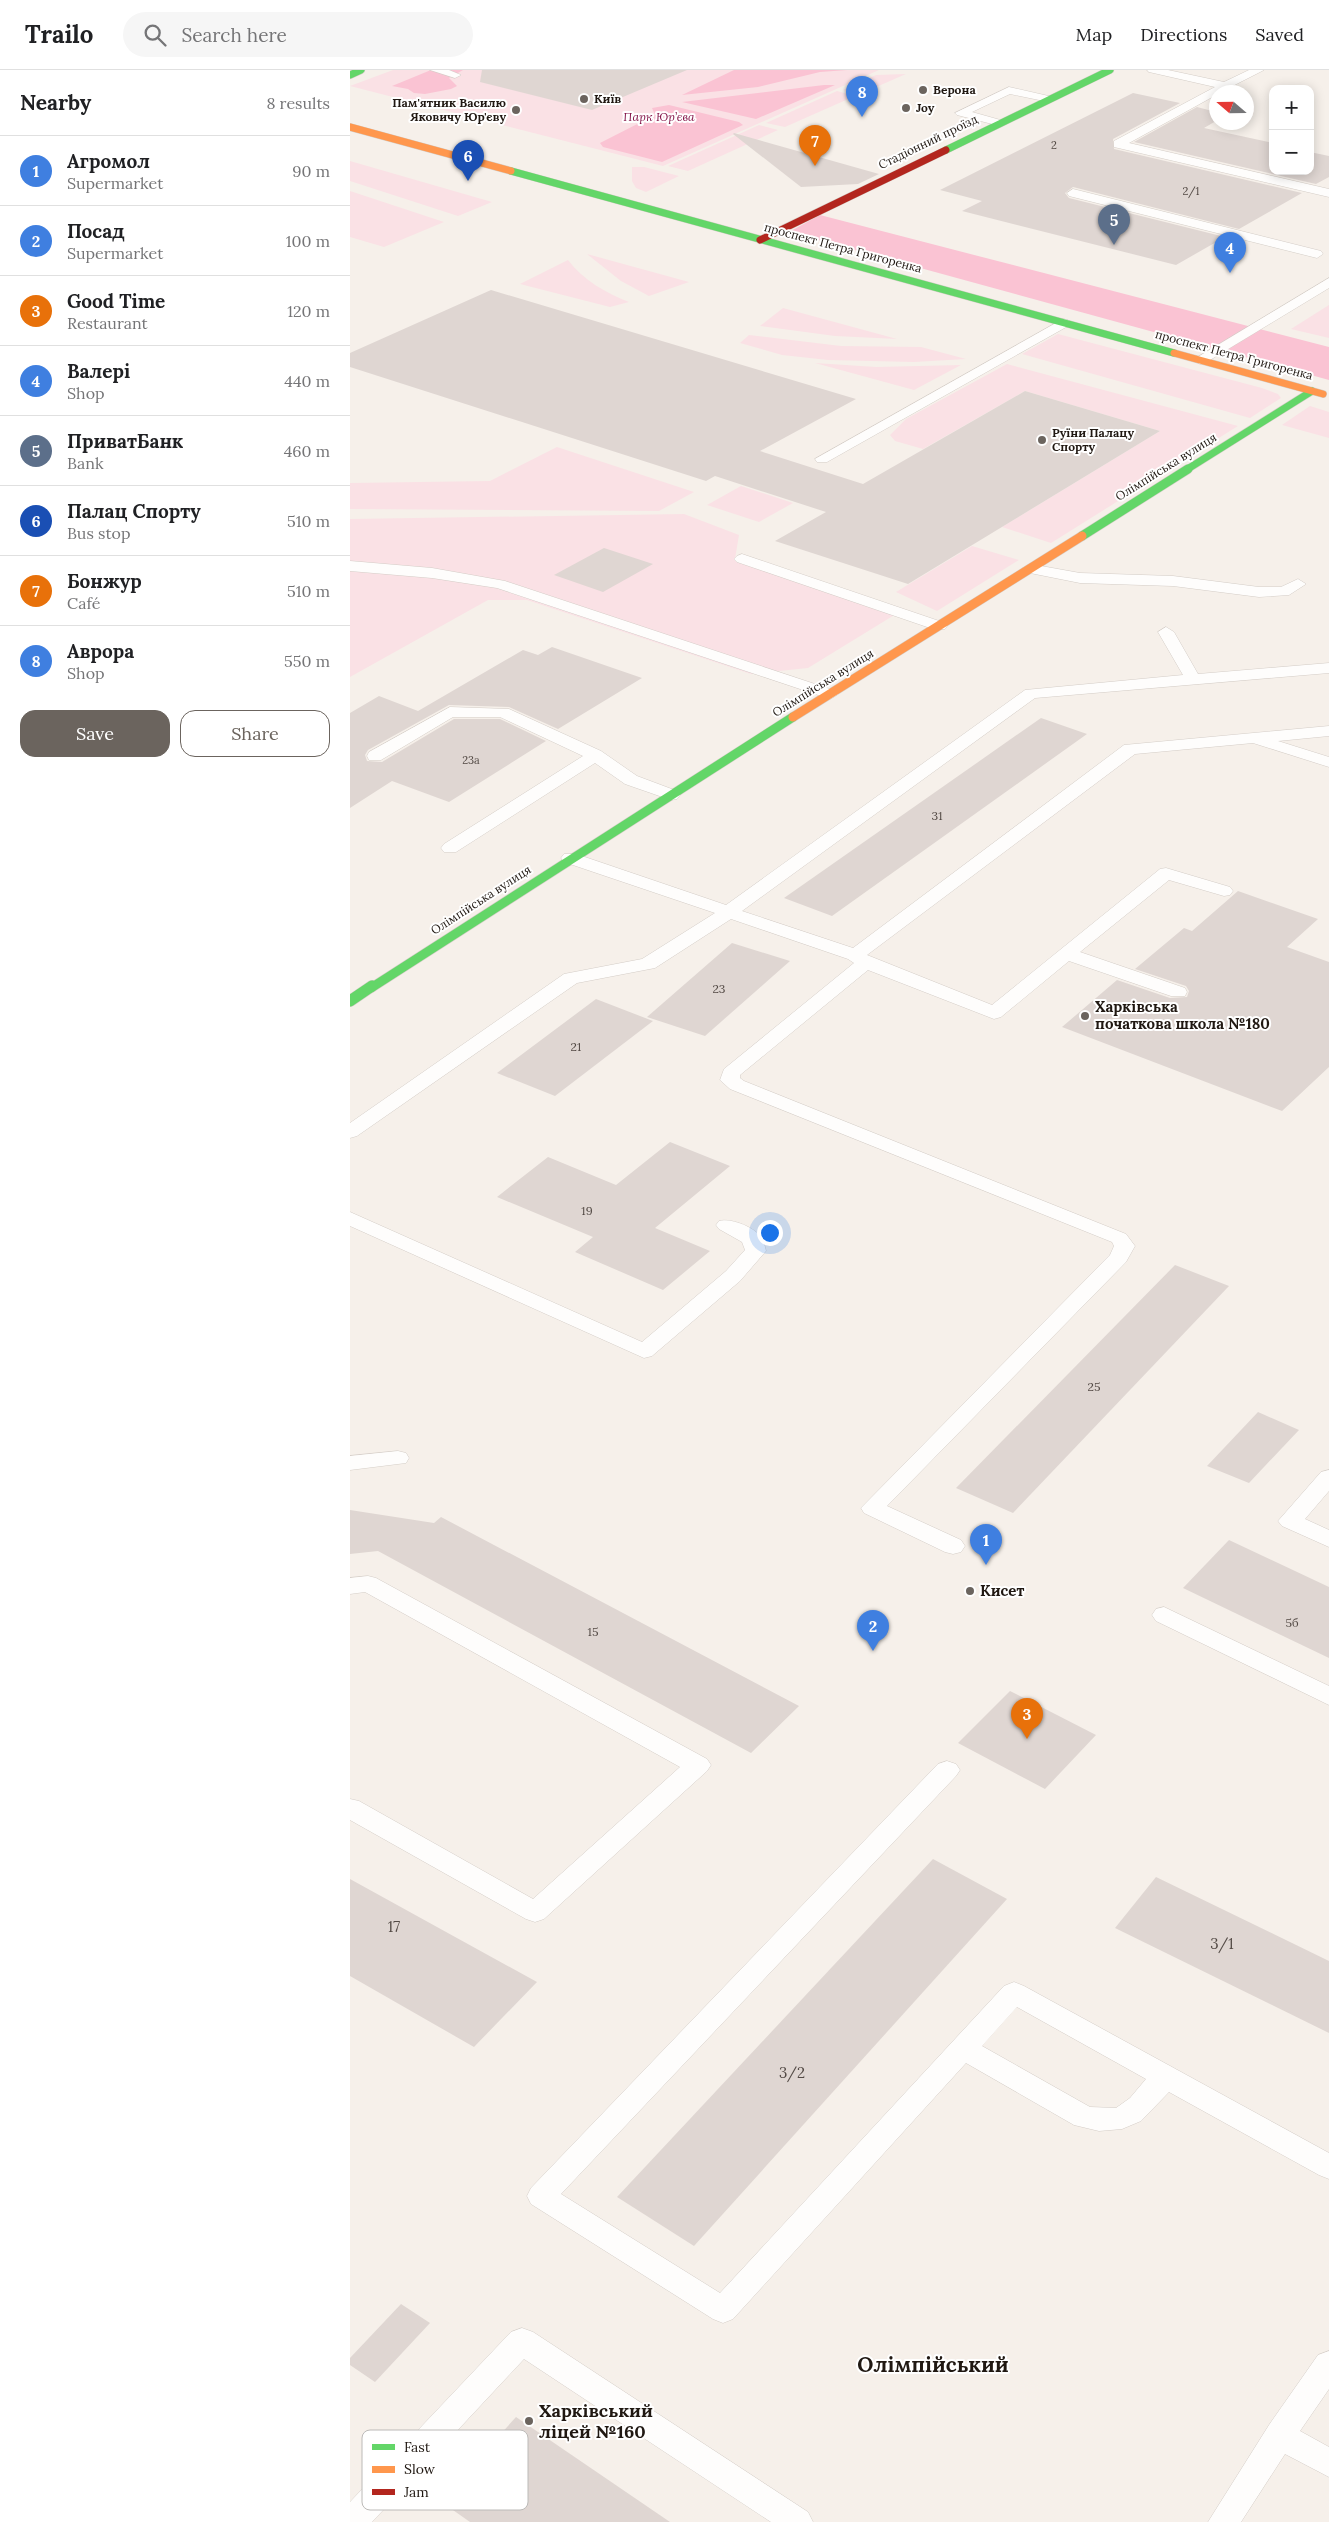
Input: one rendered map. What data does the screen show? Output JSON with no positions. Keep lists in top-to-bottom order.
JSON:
{
  "streets": {
    "street": ["Стадіонний проїзд", "проспект Петра Григоренка", "Олімпійська вулиця"]
  },
  "crossings": [
    ["Стадіонний проїзд", "проспект Петра Григоренка"],
    ["проспект Петра Григоренка", "Олімпійська вулиця"]
  ],
  "districts": ["Олімпійський"],
  "parks": ["Парк Юр’єва"],
  "places": [
    "Верона",
    "Київ",
    "Joy",
    "Пам'ятник Василю Яковичу Юр'єву",
    "Руїни Палацу Спорту",
    "Харківська початкова школа №180",
    "Кисет",
    "Харківський ліцей №160"
  ],
  "house_numbers": [
    "2",
    "2/1",
    "23а",
    "31",
    "23",
    "21",
    "19",
    "25",
    "5б",
    "15",
    "17",
    "3/1",
    "3/2"
  ],
  "legend": ["Fast", "Slow", "Jam"],
  "north": "left",
  "page": {
    "header": "Trailo",
    "search": "Search here",
    "nav": ["Map", "Directions", "Saved"],
    "heading": ["Nearby", "8 results"],
    "pins": [
      "8",
      "7",
      "6",
      "5",
      "4",
      "1",
      "2",
      "3"
    ],
    "map_buttons": ["+", "−"],
    "list": [
      {
        "mark": "1",
        "name": "Агромол",
        "note": "Supermarket",
        "value": "90 m"
      },
      {
        "mark": "2",
        "name": "Посад",
        "note": "Supermarket",
        "value": "100 m"
      },
      {
        "mark": "3",
        "name": "Good Time",
        "note": "Restaurant",
        "value": "120 m"
      },
      {
        "mark": "4",
        "name": "Валері",
        "note": "Shop",
        "value": "440 m"
      },
      {
        "mark": "5",
        "name": "ПриватБанк",
        "note": "Bank",
        "value": "460 m"
      },
      {
        "mark": "6",
        "name": "Палац Спорту",
        "note": "Bus stop",
        "value": "510 m"
      },
      {
        "mark": "7",
        "name": "Бонжур",
        "note": "Café",
        "value": "510 m"
      },
      {
        "mark": "8",
        "name": "Аврора",
        "note": "Shop",
        "value": "550 m"
      }
    ],
    "buttons": ["Save", "Share"]
  }
}
